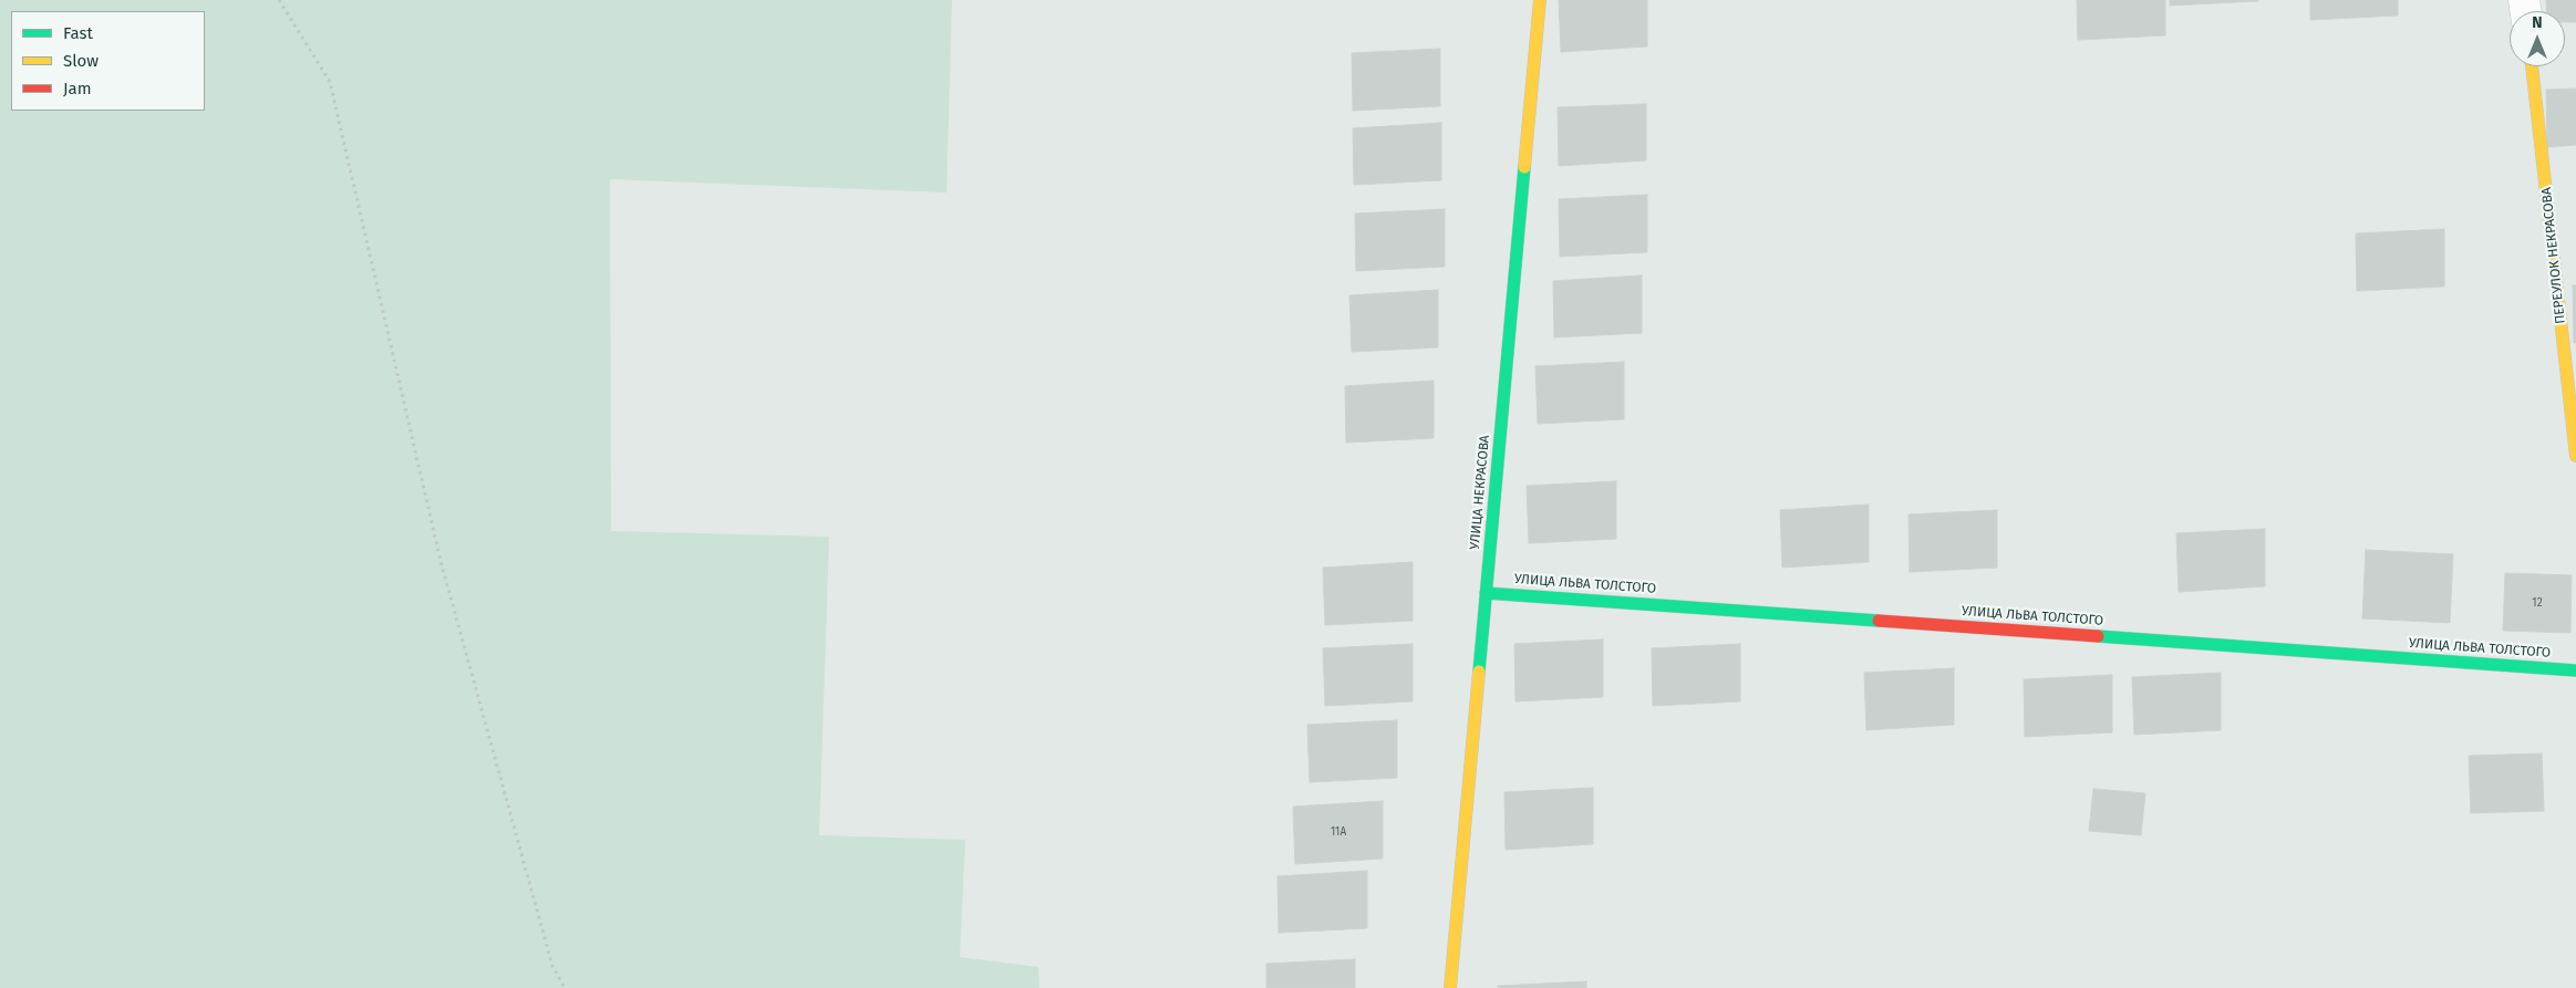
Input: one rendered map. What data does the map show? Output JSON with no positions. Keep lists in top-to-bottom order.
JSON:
{
  "streets": {
    "street": ["ПЕРЕУЛОК НЕКРАСОВА", "УЛИЦА НЕКРАСОВА", "УЛИЦА ЛЬВА ТОЛСТОГО"]
  },
  "crossings": [
    ["УЛИЦА НЕКРАСОВА", "УЛИЦА ЛЬВА ТОЛСТОГО"]
  ],
  "house_numbers": ["12", "11А"],
  "legend": ["Fast", "Slow", "Jam"],
  "north": "top"
}
